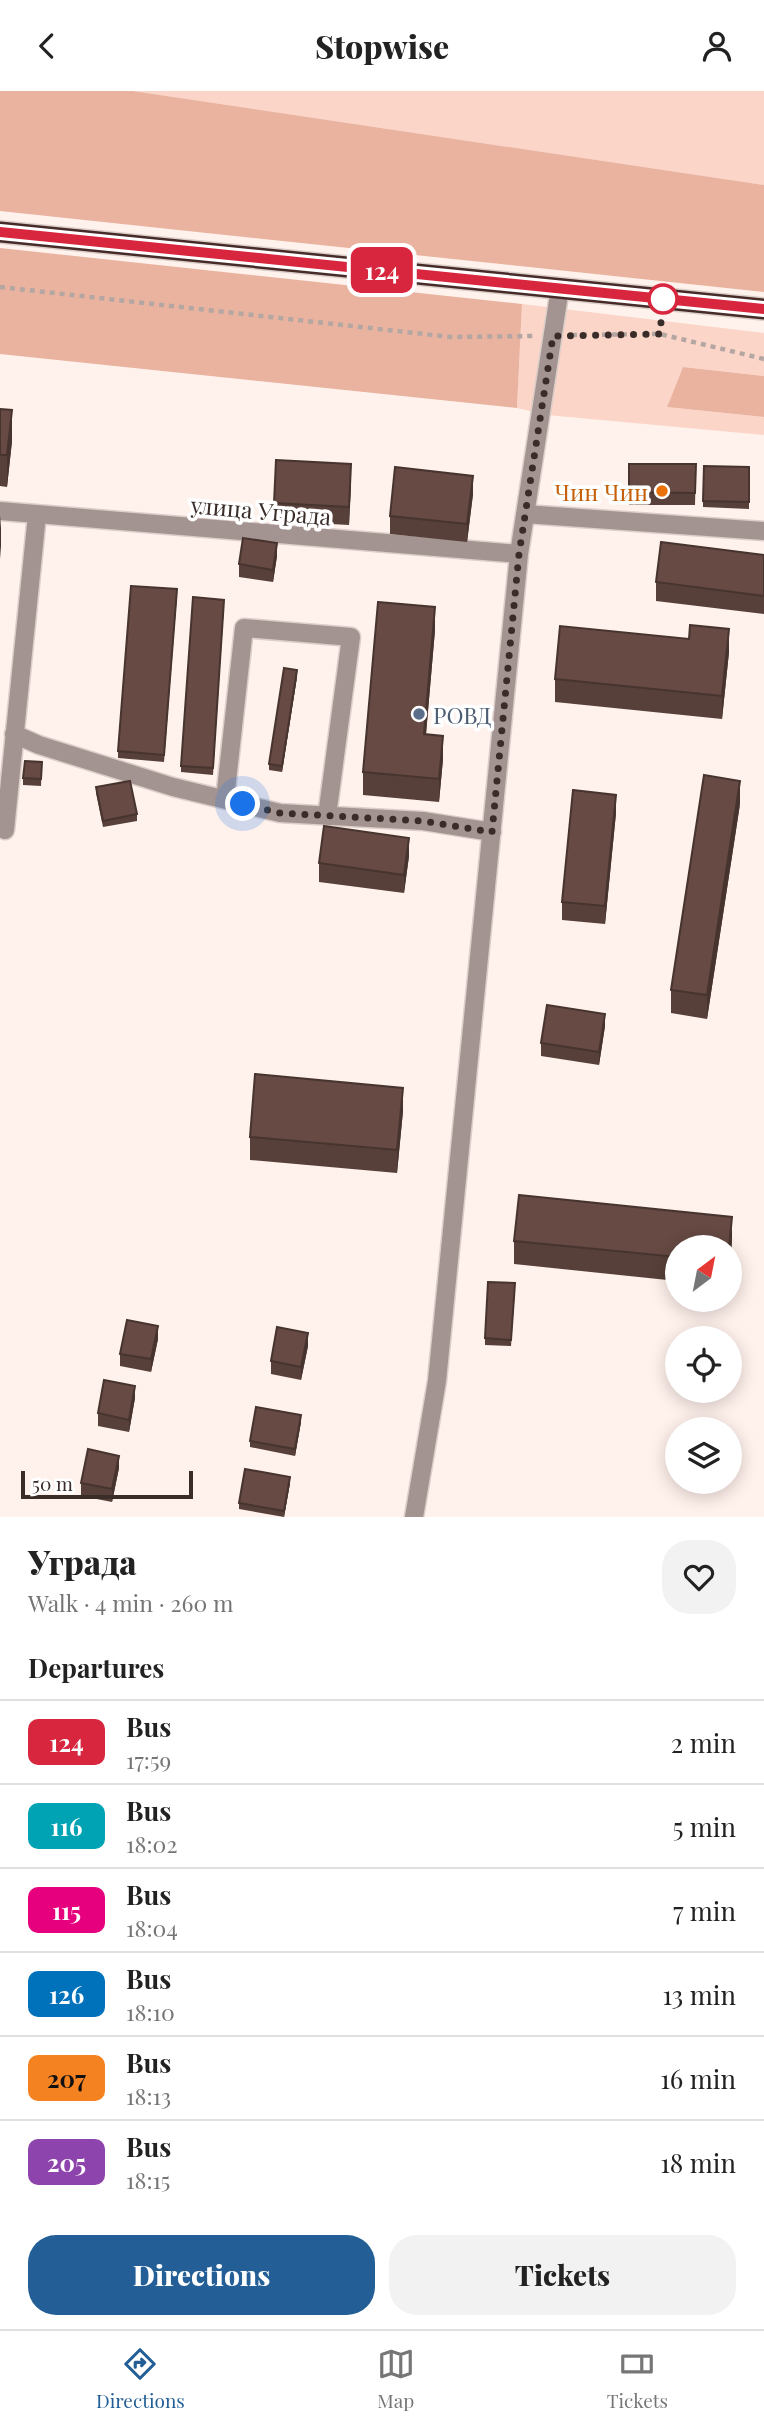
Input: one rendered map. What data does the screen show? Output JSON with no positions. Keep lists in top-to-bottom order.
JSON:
{
  "streets": {
    "street": ["улица Уграда"]
  },
  "places": ["Чин Чин", "РОВД"],
  "lines": ["bus line 124"],
  "scale_bar": "50 m",
  "north": "top right",
  "page": {
    "header": "Stopwise",
    "on_map": "124",
    "scale": "50 m",
    "heading": [
      ["Уграда", "Walk · 4 min · 260 m"],
      "Departures"
    ],
    "list": [
      {
        "mark": "124",
        "name": "Bus",
        "note": "17:59",
        "value": "2 min"
      },
      {
        "mark": "116",
        "name": "Bus",
        "note": "18:02",
        "value": "5 min"
      },
      {
        "mark": "115",
        "name": "Bus",
        "note": "18:04",
        "value": "7 min"
      },
      {
        "mark": "126",
        "name": "Bus",
        "note": "18:10",
        "value": "13 min"
      },
      {
        "mark": "207",
        "name": "Bus",
        "note": "18:13",
        "value": "16 min"
      },
      {
        "mark": "205",
        "name": "Bus",
        "note": "18:15",
        "value": "18 min"
      }
    ],
    "buttons": ["Directions", "Tickets"],
    "tabs": ["Directions", "Map", "Tickets"]
  }
}
